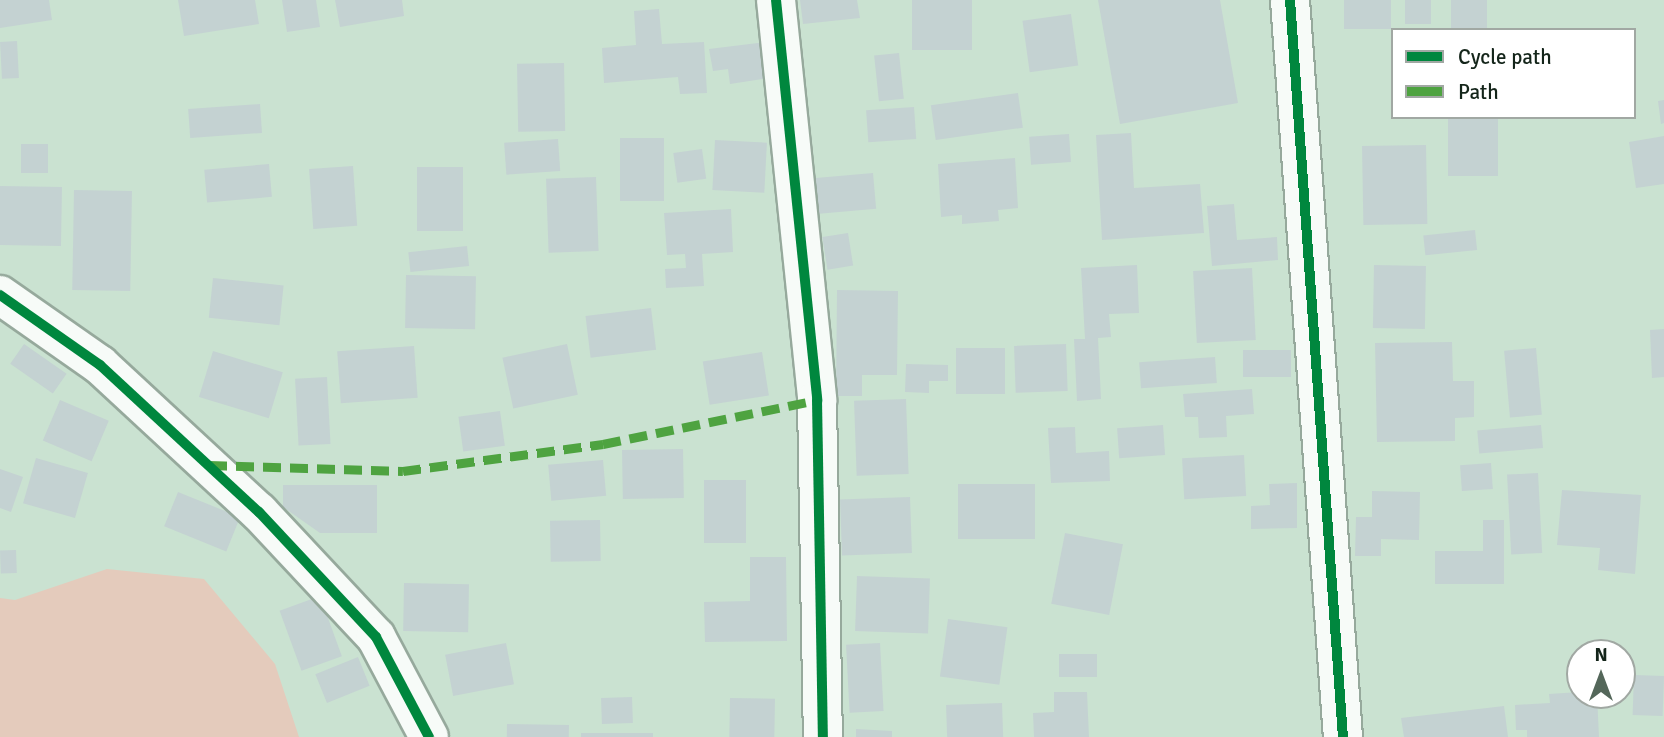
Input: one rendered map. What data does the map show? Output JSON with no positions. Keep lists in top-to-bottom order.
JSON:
{
  "legend": ["Cycle path", "Path"],
  "north": "top"
}
